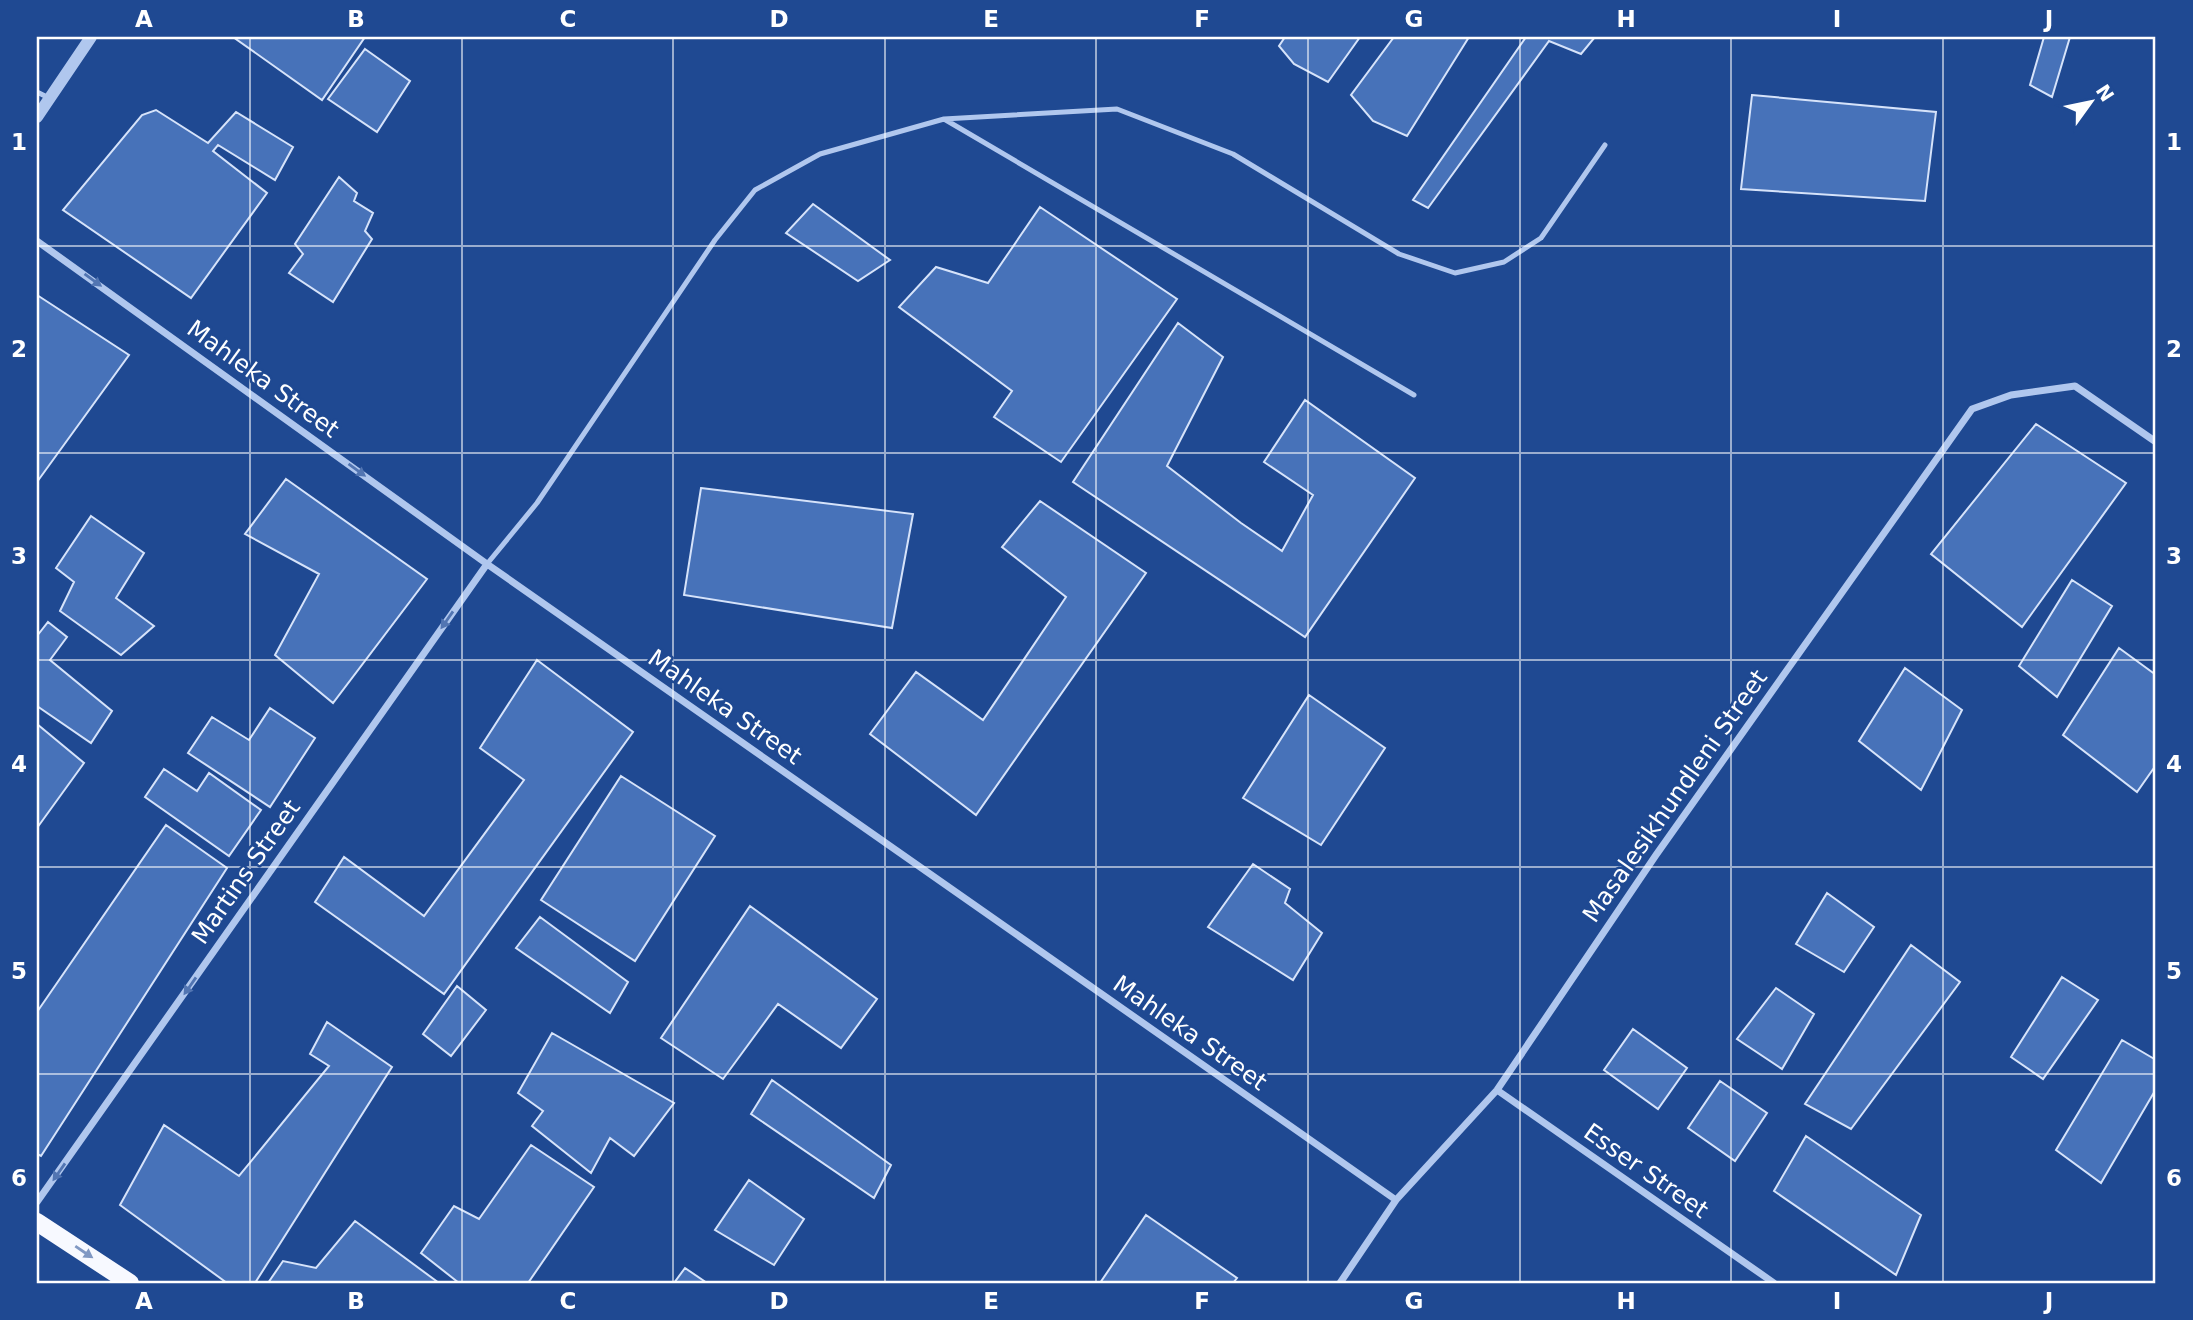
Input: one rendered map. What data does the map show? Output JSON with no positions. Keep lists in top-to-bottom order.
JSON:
{
  "streets": {
    "street": [
      "Mahleka Street",
      "Masalesikhundleni Street",
      "Martins Street",
      "Esser Street"
    ]
  },
  "crossings": [
    ["Mahleka Street", "Masalesikhundleni Street"],
    ["Mahleka Street", "Martins Street"],
    ["Masalesikhundleni Street", "Esser Street"]
  ],
  "one_way": ["Martins Street"],
  "north": "top right",
  "grid": {
    "columns": [
      "A",
      "B",
      "C",
      "D",
      "E",
      "F",
      "G",
      "H",
      "I",
      "J"
    ],
    "rows": [
      "1",
      "2",
      "3",
      "4",
      "5",
      "6"
    ]
  }
}
